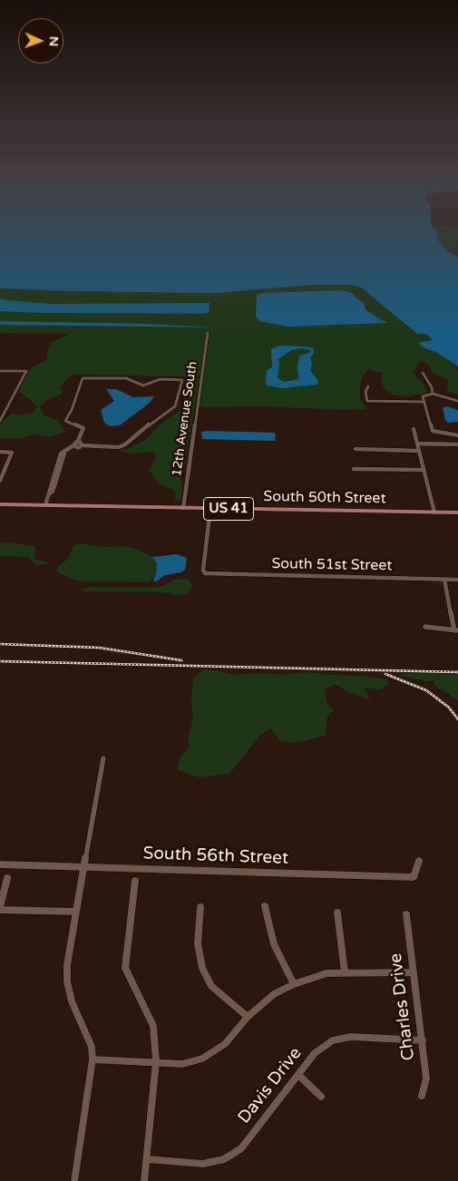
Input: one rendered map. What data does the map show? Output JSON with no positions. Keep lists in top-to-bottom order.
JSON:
{
  "streets": {
    "main road": ["South 50th Street", "US 41"],
    "street": [
      "12th Avenue South",
      "South 51st Street",
      "South 56th Street",
      "Charles Drive",
      "Davis Drive"
    ]
  },
  "crossings": [
    ["12th Avenue South", "South 50th Street"],
    ["South 50th Street", "South 51st Street"],
    ["Charles Drive", "Davis Drive"]
  ],
  "north": "right"
}
